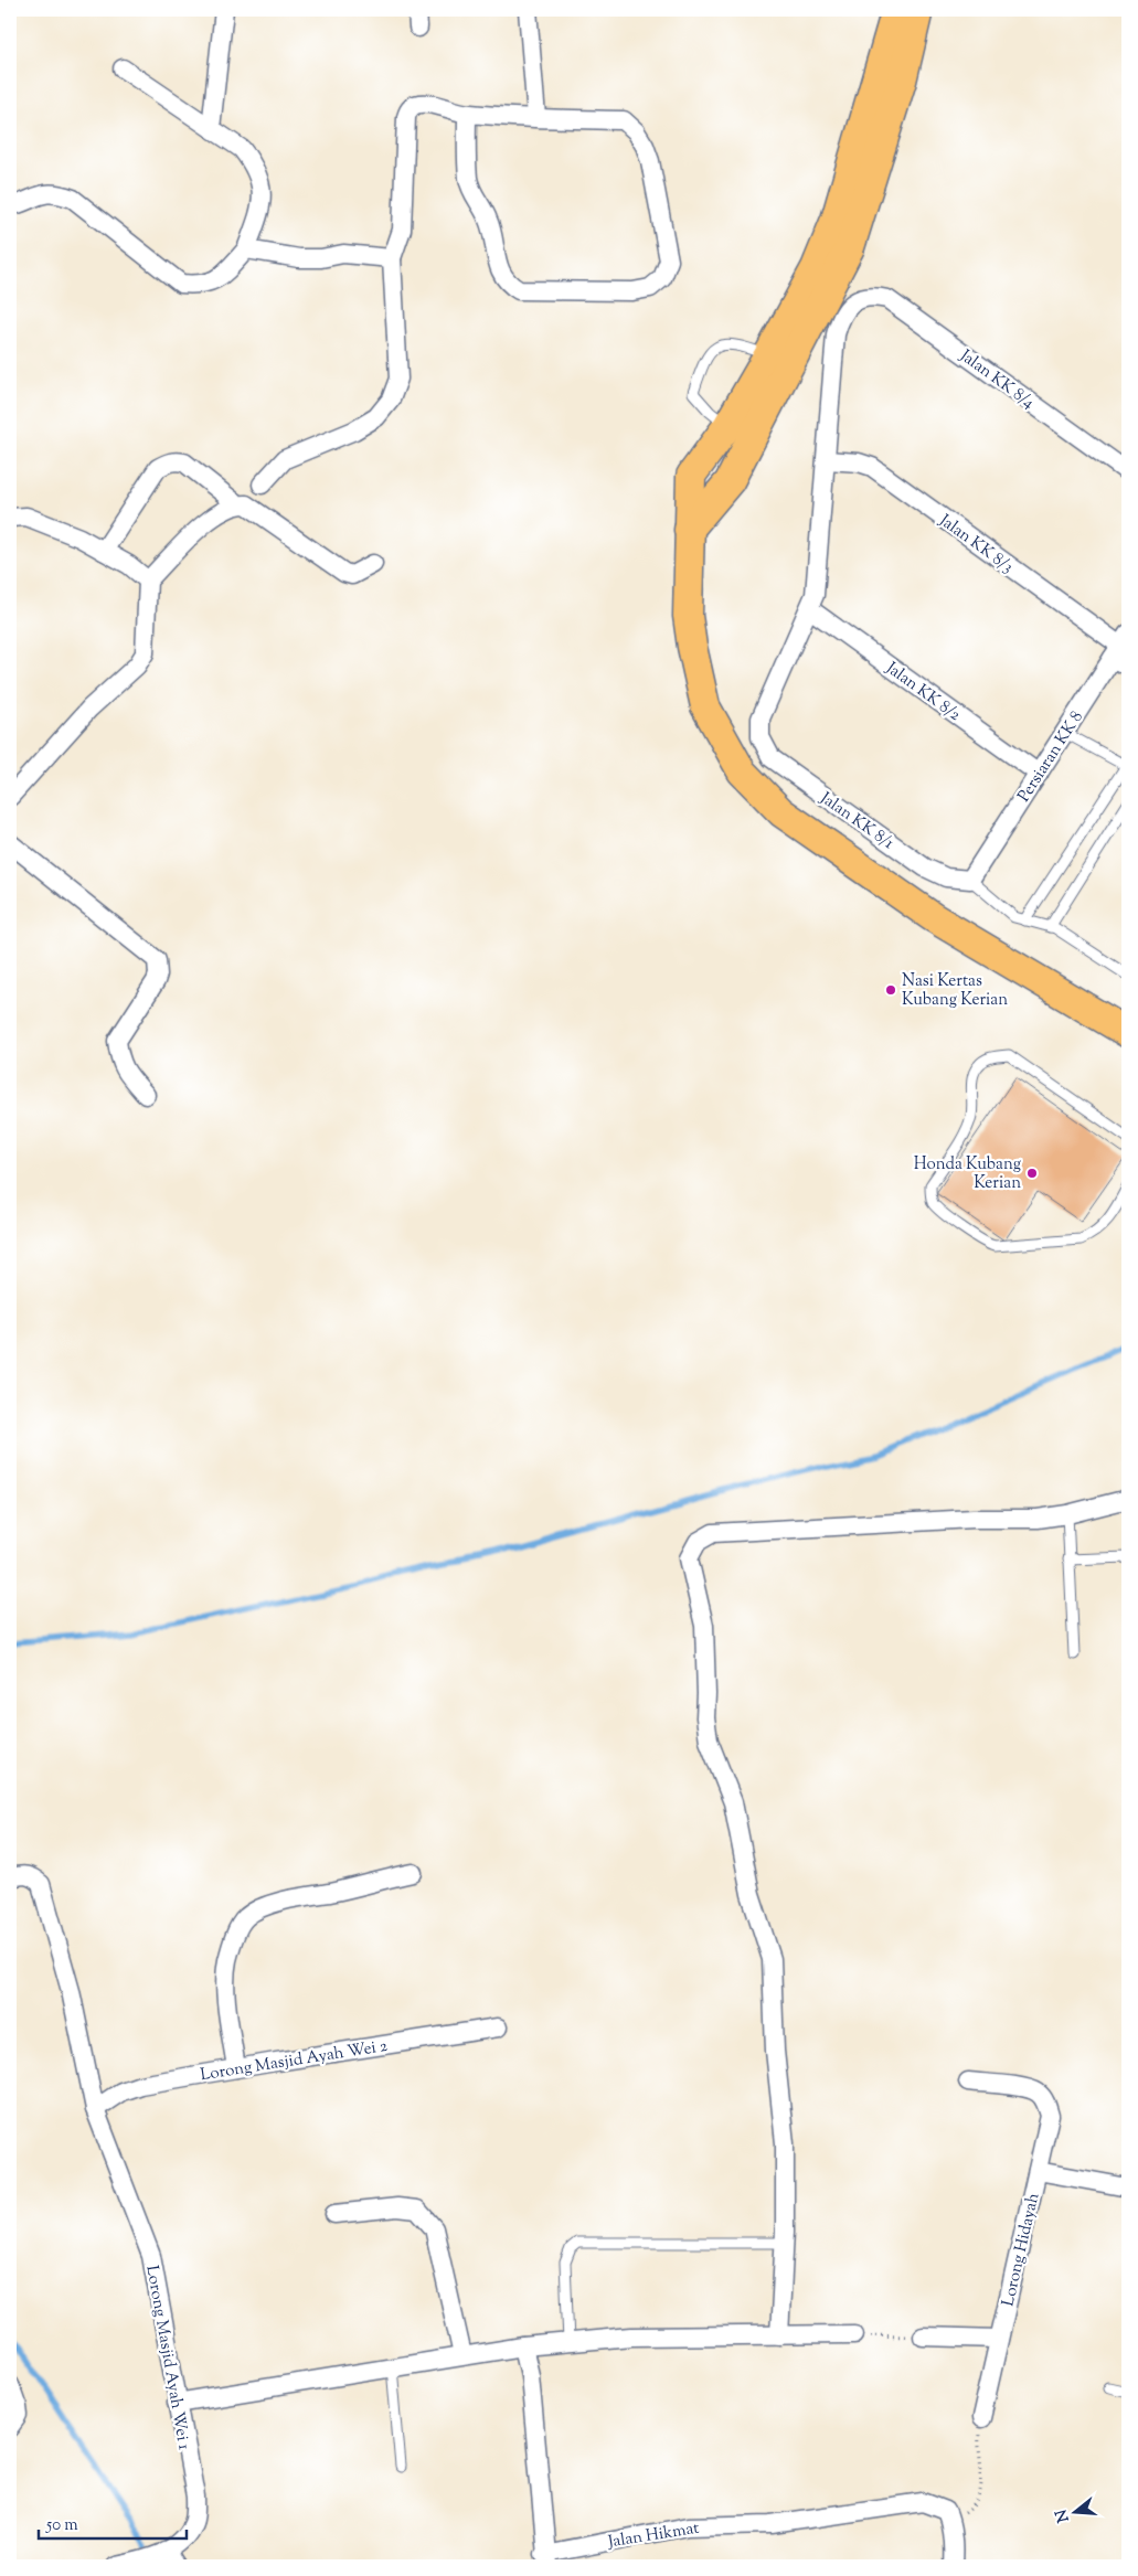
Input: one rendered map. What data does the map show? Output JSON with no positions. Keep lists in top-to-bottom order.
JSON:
{
  "streets": {
    "street": [
      "Jalan KK 8/4",
      "Jalan KK 8/3",
      "Jalan KK 8/2",
      "Persiaran KK 8",
      "Jalan KK 8/1",
      "Lorong Masjid Ayah Wei 2",
      "Lorong Hidayah",
      "Lorong Masjid Ayah Wei 1",
      "Jalan Hikmat"
    ]
  },
  "crossings": [
    ["Jalan KK 8/4", "Jalan KK 8/3"],
    ["Jalan KK 8/3", "Persiaran KK 8"],
    ["Jalan KK 8/2", "Persiaran KK 8"],
    ["Jalan KK 8/2", "Jalan KK 8/1"],
    ["Persiaran KK 8", "Jalan KK 8/1"],
    ["Lorong Masjid Ayah Wei 2", "Lorong Masjid Ayah Wei 1"]
  ],
  "places": ["Nasi Kertas Kubang Kerian", "Honda Kubang Kerian"],
  "scale_bar": "50 m",
  "north": "left"
}
